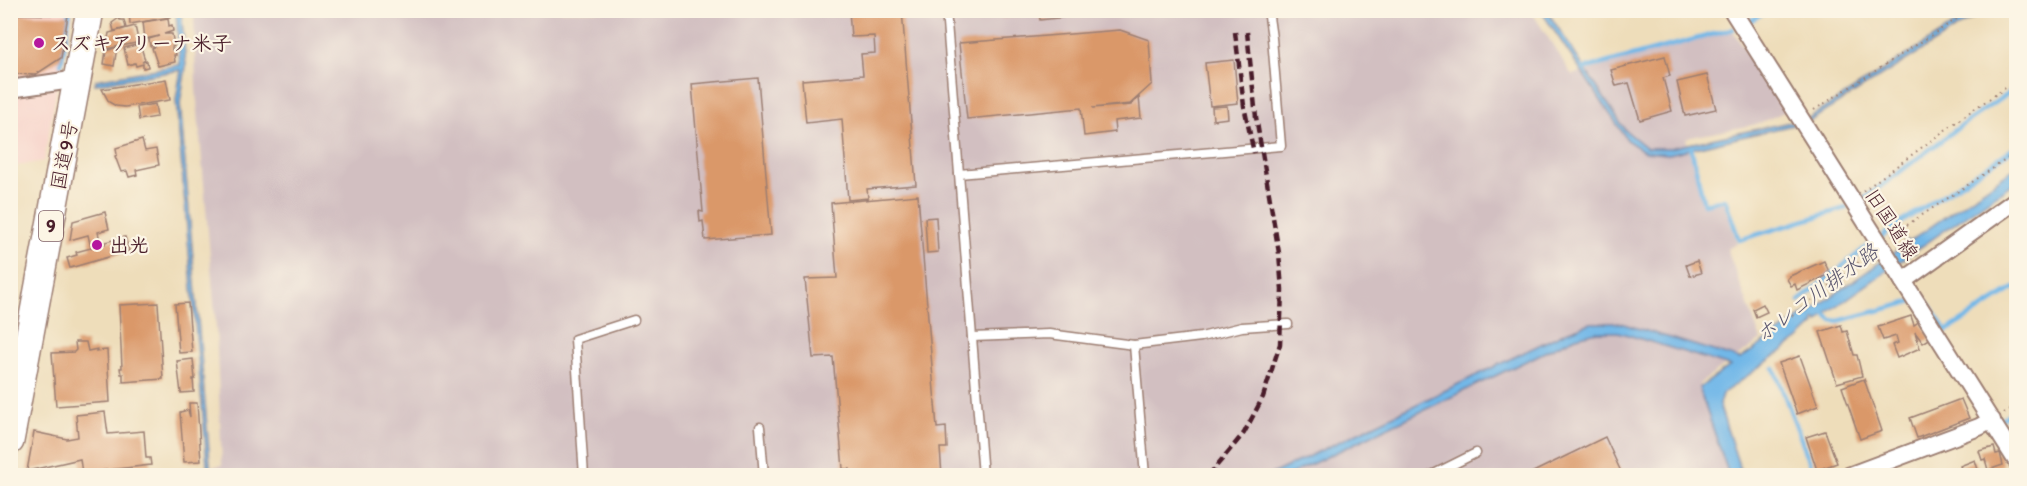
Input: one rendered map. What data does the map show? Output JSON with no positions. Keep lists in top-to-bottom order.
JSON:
{
  "streets": {
    "highway": ["国道9号", "9"],
    "street": ["旧国道線"]
  },
  "water": ["ホレコ川排水路"],
  "places": ["スズキアリーナ米子", "出光"]
}
